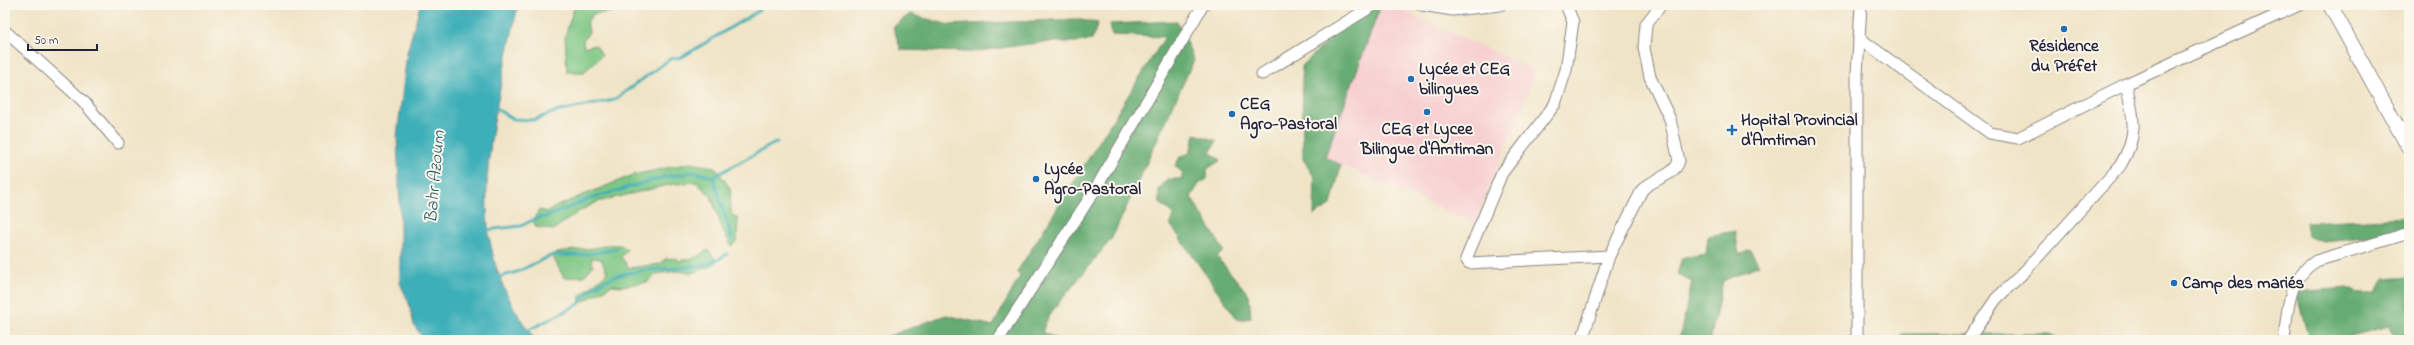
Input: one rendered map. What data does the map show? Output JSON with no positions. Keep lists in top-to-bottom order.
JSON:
{
  "water": ["Bahr Azoum"],
  "places": {
    "other": [
      "Résidence du Préfet",
      "Lycée et CEG bilingues",
      "CEG et Lycee Bilingue d'Amtiman",
      "CEG Agro-Pastoral",
      "Lycée Agro-Pastoral",
      "Camp des mariés"
    ],
    "health": ["Hopital Provincial d'Amtiman"]
  },
  "scale_bar": "50 m"
}
